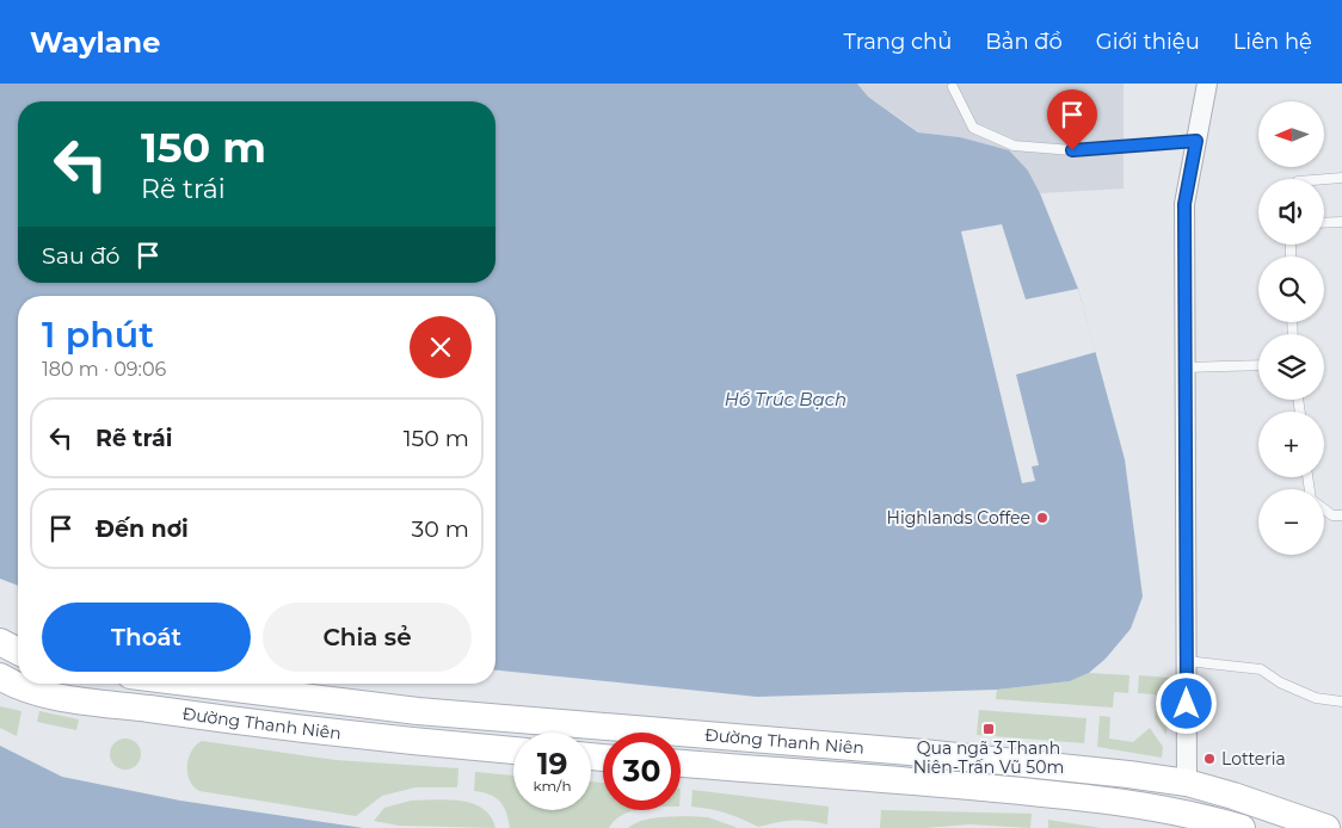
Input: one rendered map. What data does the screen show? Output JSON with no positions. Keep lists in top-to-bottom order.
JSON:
{
  "streets": {
    "main road": ["Đường Thanh Niên"]
  },
  "water": ["Hồ Trúc Bạch"],
  "places": {
    "other": ["Highlands Coffee", "Lotteria"],
    "transit": ["Qua ngã 3 Thanh Niên-Trấn Vũ 50m"]
  },
  "north": "left",
  "page": {
    "header": "Waylane",
    "nav": [
      "Trang chủ",
      "Bản đồ",
      "Giới thiệu",
      "Liên hệ"
    ],
    "map_buttons": ["+", "−"],
    "turn": ["150 m", "Rẽ trái"],
    "then": "Sau đó",
    "heading": ["1 phút", "180 m · 09:06"],
    "list": [
      {
        "name": "Rẽ trái",
        "value": "150 m"
      },
      {
        "name": "Đến nơi",
        "value": "30 m"
      }
    ],
    "buttons": ["Thoát", "Chia sẻ"],
    "speed": "19 km/h",
    "limit": "30"
  }
}
